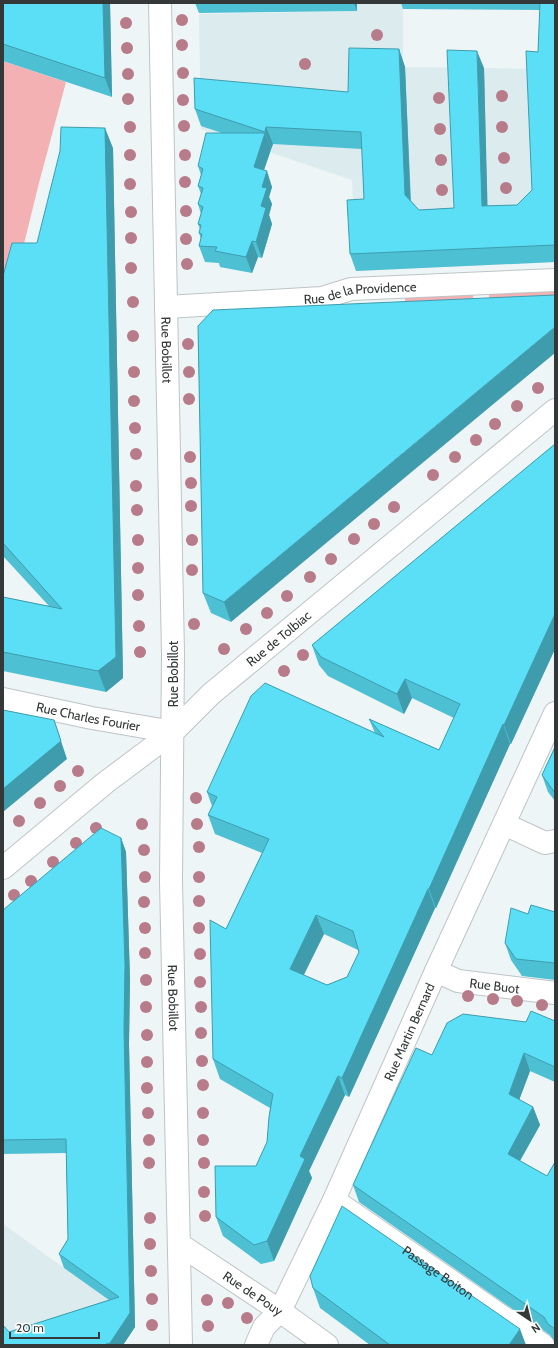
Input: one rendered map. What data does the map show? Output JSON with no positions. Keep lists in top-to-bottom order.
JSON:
{
  "streets": {
    "street": [
      "Rue de la Providence",
      "Rue Bobillot",
      "Rue de Tolbiac",
      "Rue Charles Fourier",
      "Rue Buot",
      "Rue Martin Bernard",
      "Passage Boiton",
      "Rue de Pouy"
    ]
  },
  "crossings": [
    ["Rue de la Providence", "Rue Bobillot"],
    ["Rue Bobillot", "Rue de Tolbiac"],
    ["Rue Bobillot", "Rue Charles Fourier"],
    ["Rue Bobillot", "Rue de Pouy"],
    ["Rue de Tolbiac", "Rue Charles Fourier"],
    ["Rue Buot", "Rue Martin Bernard"],
    ["Rue Martin Bernard", "Passage Boiton"],
    ["Rue Martin Bernard", "Rue de Pouy"]
  ],
  "scale_bar": "20 m",
  "north": "bottom right"
}
